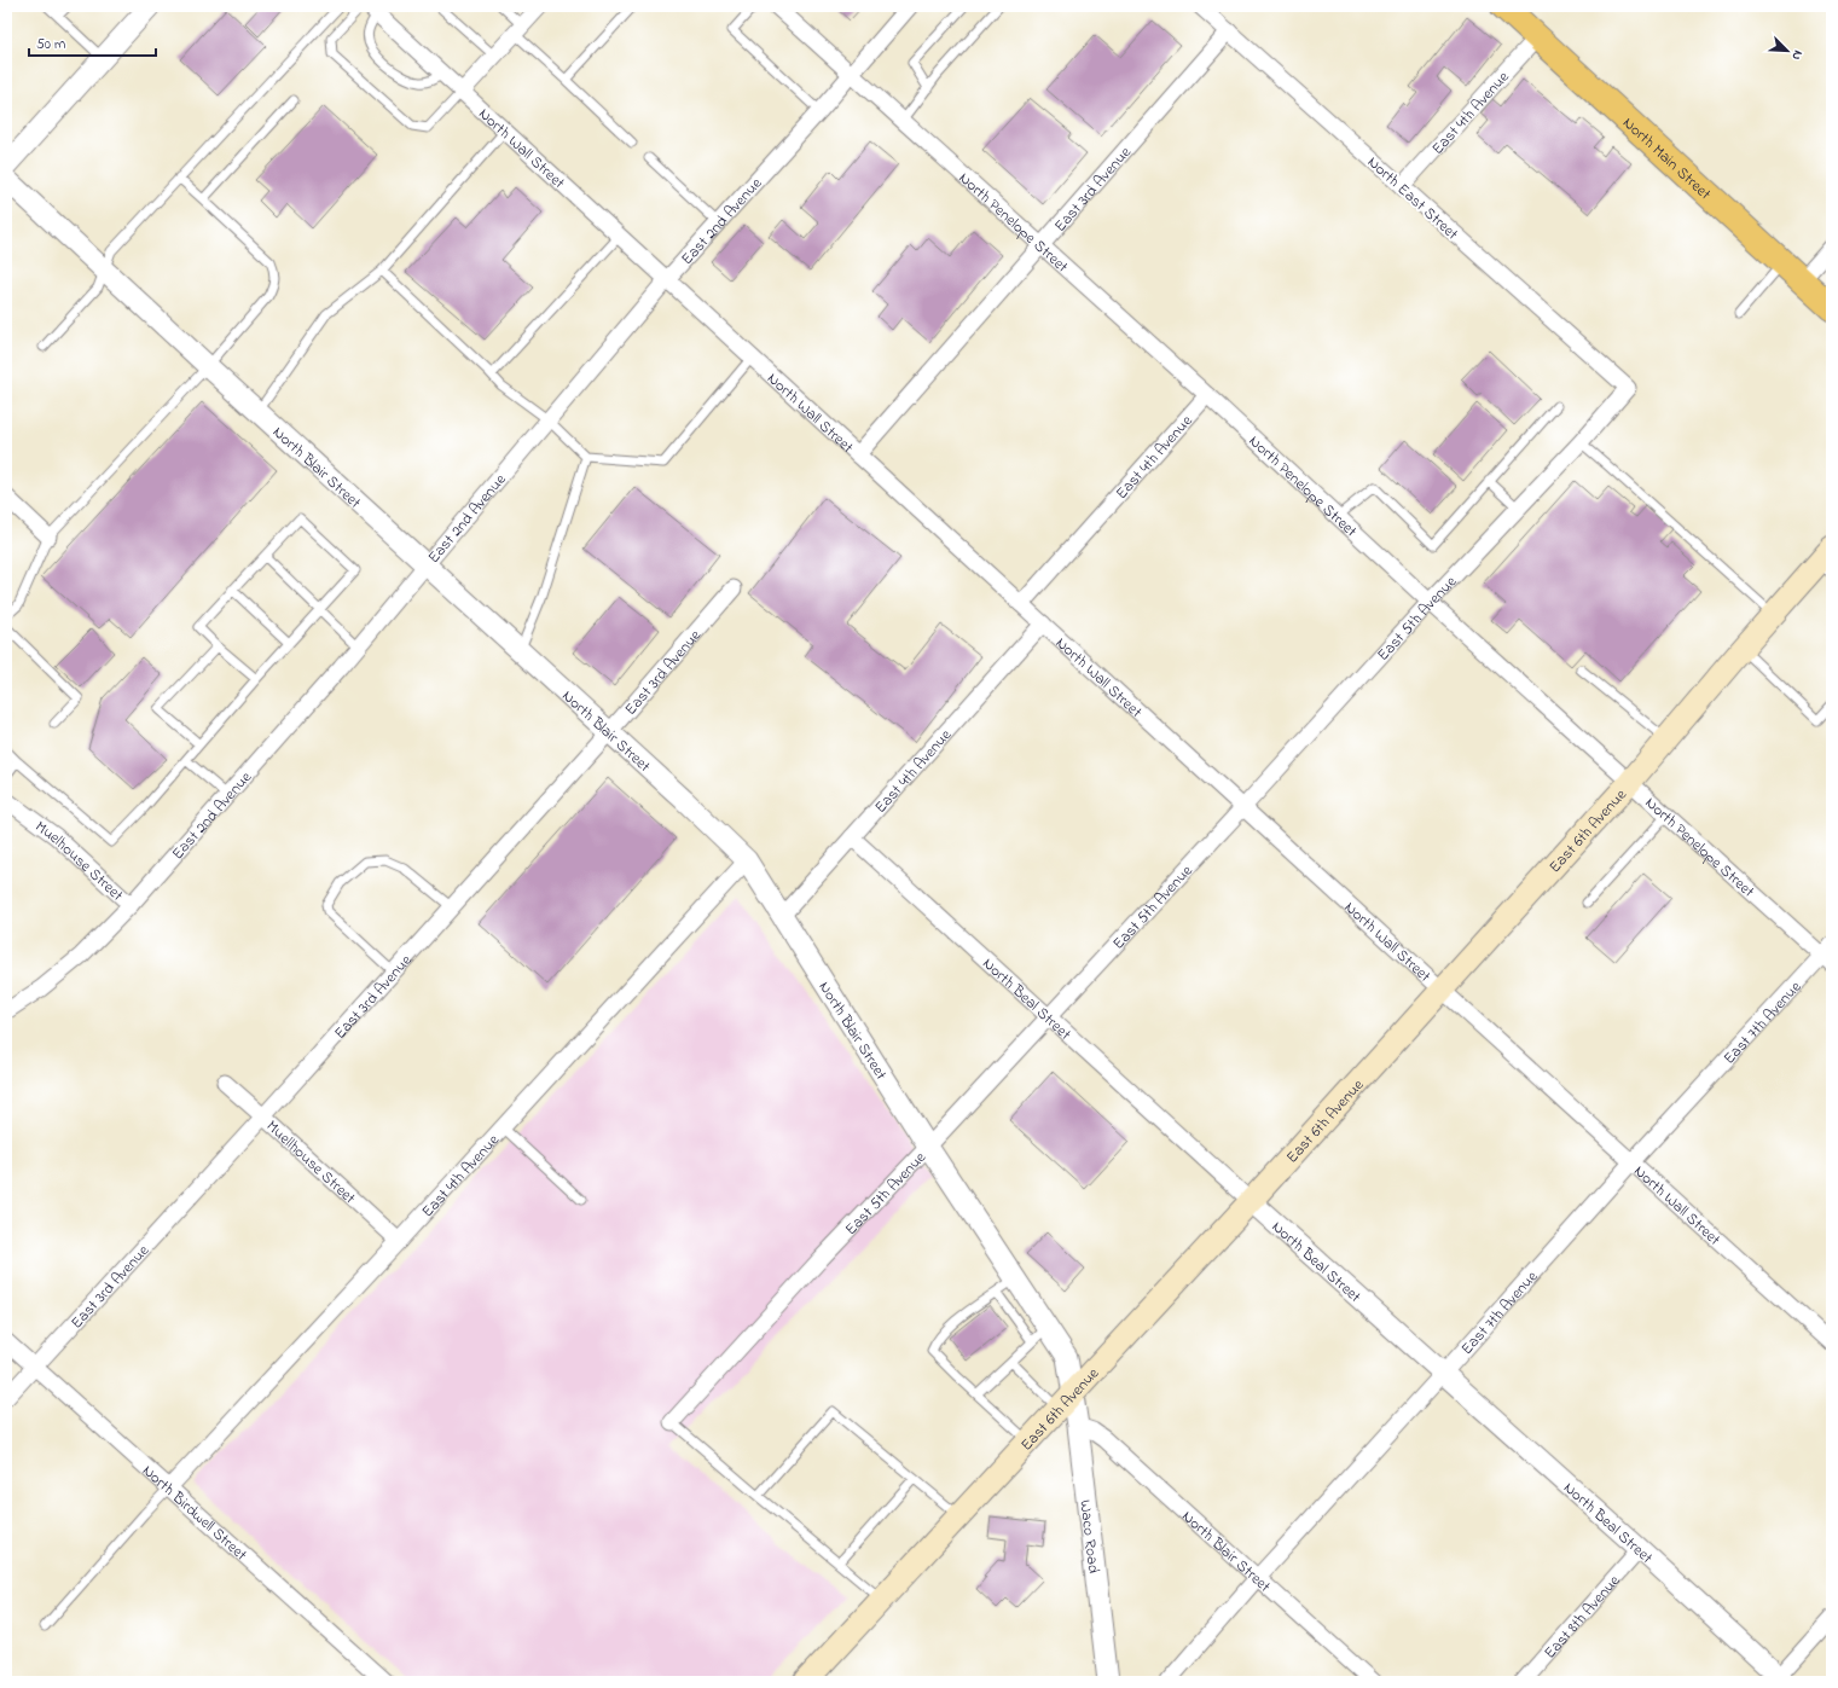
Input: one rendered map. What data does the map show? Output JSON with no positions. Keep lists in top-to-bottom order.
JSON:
{
  "streets": {
    "main road": ["North Main Street", "East 6th Avenue"],
    "street": [
      "East 4th Avenue",
      "North Wall Street",
      "East 3rd Avenue",
      "North East Street",
      "East 2nd Avenue",
      "North Penelope Street",
      "North Blair Street",
      "East 5th Avenue",
      "Muelhouse Street",
      "North Beal Street",
      "East 7th Avenue",
      "Muellhouse Street",
      "North Birdwell Street",
      "Waco Road",
      "East 8th Avenue"
    ]
  },
  "crossings": [
    ["East 4th Avenue", "North Wall Street"],
    ["East 4th Avenue", "North Main Street"],
    ["East 4th Avenue", "North East Street"],
    ["East 4th Avenue", "North Penelope Street"],
    ["East 4th Avenue", "North Blair Street"],
    ["East 4th Avenue", "North Beal Street"],
    ["East 4th Avenue", "Muellhouse Street"],
    ["East 4th Avenue", "North Birdwell Street"],
    ["North Wall Street", "East 3rd Avenue"],
    ["North Wall Street", "East 2nd Avenue"],
    ["North Wall Street", "East 5th Avenue"],
    ["North Wall Street", "East 6th Avenue"],
    ["North Wall Street", "East 7th Avenue"],
    ["East 3rd Avenue", "North East Street"],
    ["East 3rd Avenue", "North Penelope Street"],
    ["East 3rd Avenue", "North Blair Street"],
    ["East 3rd Avenue", "Muellhouse Street"],
    ["East 3rd Avenue", "North Birdwell Street"],
    ["North East Street", "East 5th Avenue"],
    ["East 2nd Avenue", "North Penelope Street"],
    ["East 2nd Avenue", "North Blair Street"],
    ["East 2nd Avenue", "Muelhouse Street"],
    ["North Penelope Street", "East 5th Avenue"],
    ["North Penelope Street", "East 6th Avenue"],
    ["North Penelope Street", "East 7th Avenue"],
    ["North Blair Street", "East 5th Avenue"],
    ["North Blair Street", "East 6th Avenue"],
    ["North Blair Street", "East 7th Avenue"],
    ["North Blair Street", "Waco Road"],
    ["East 5th Avenue", "North Beal Street"],
    ["East 6th Avenue", "North Beal Street"],
    ["East 6th Avenue", "Waco Road"],
    ["North Beal Street", "East 7th Avenue"],
    ["North Beal Street", "East 8th Avenue"]
  ],
  "scale_bar": "50 m",
  "north": "bottom right"
}
